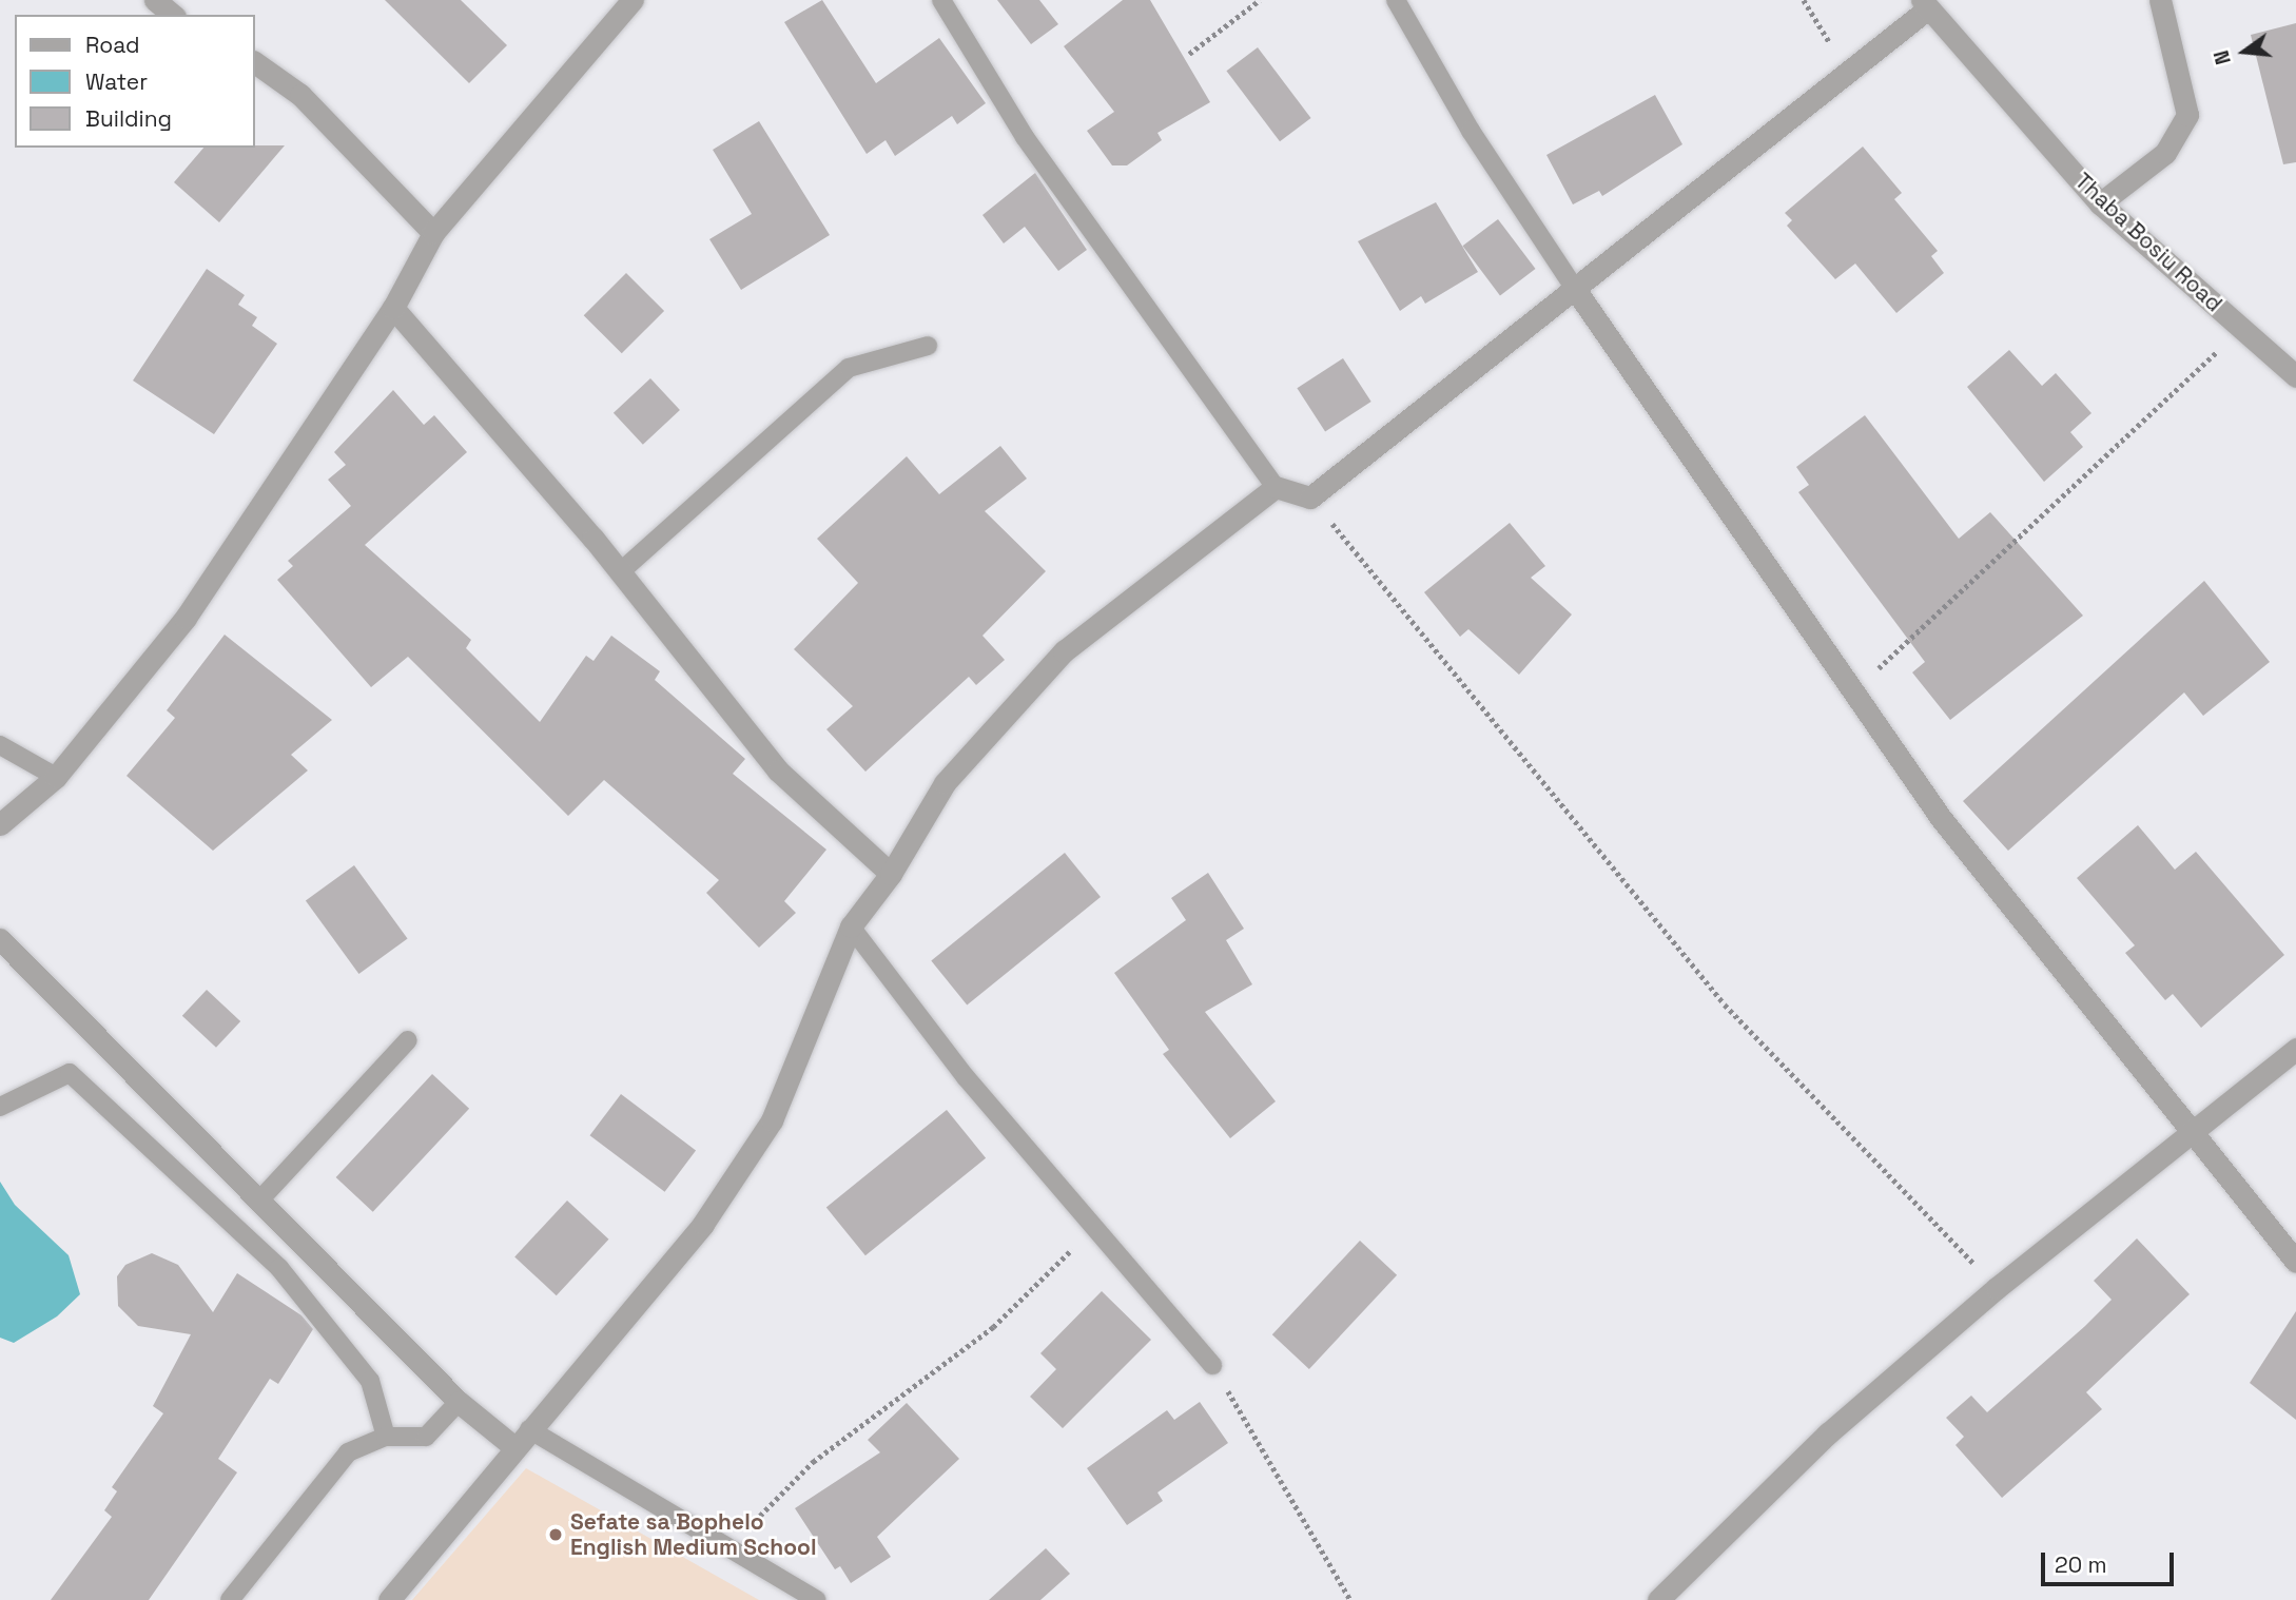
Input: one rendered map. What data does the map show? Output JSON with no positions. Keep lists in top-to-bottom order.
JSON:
{
  "streets": {
    "street": ["Thaba Bosiu Road"]
  },
  "places": ["Sefate sa Bophelo English Medium School"],
  "legend": ["Road", "Water", "Building"],
  "scale_bar": "20 m",
  "north": "left"
}
